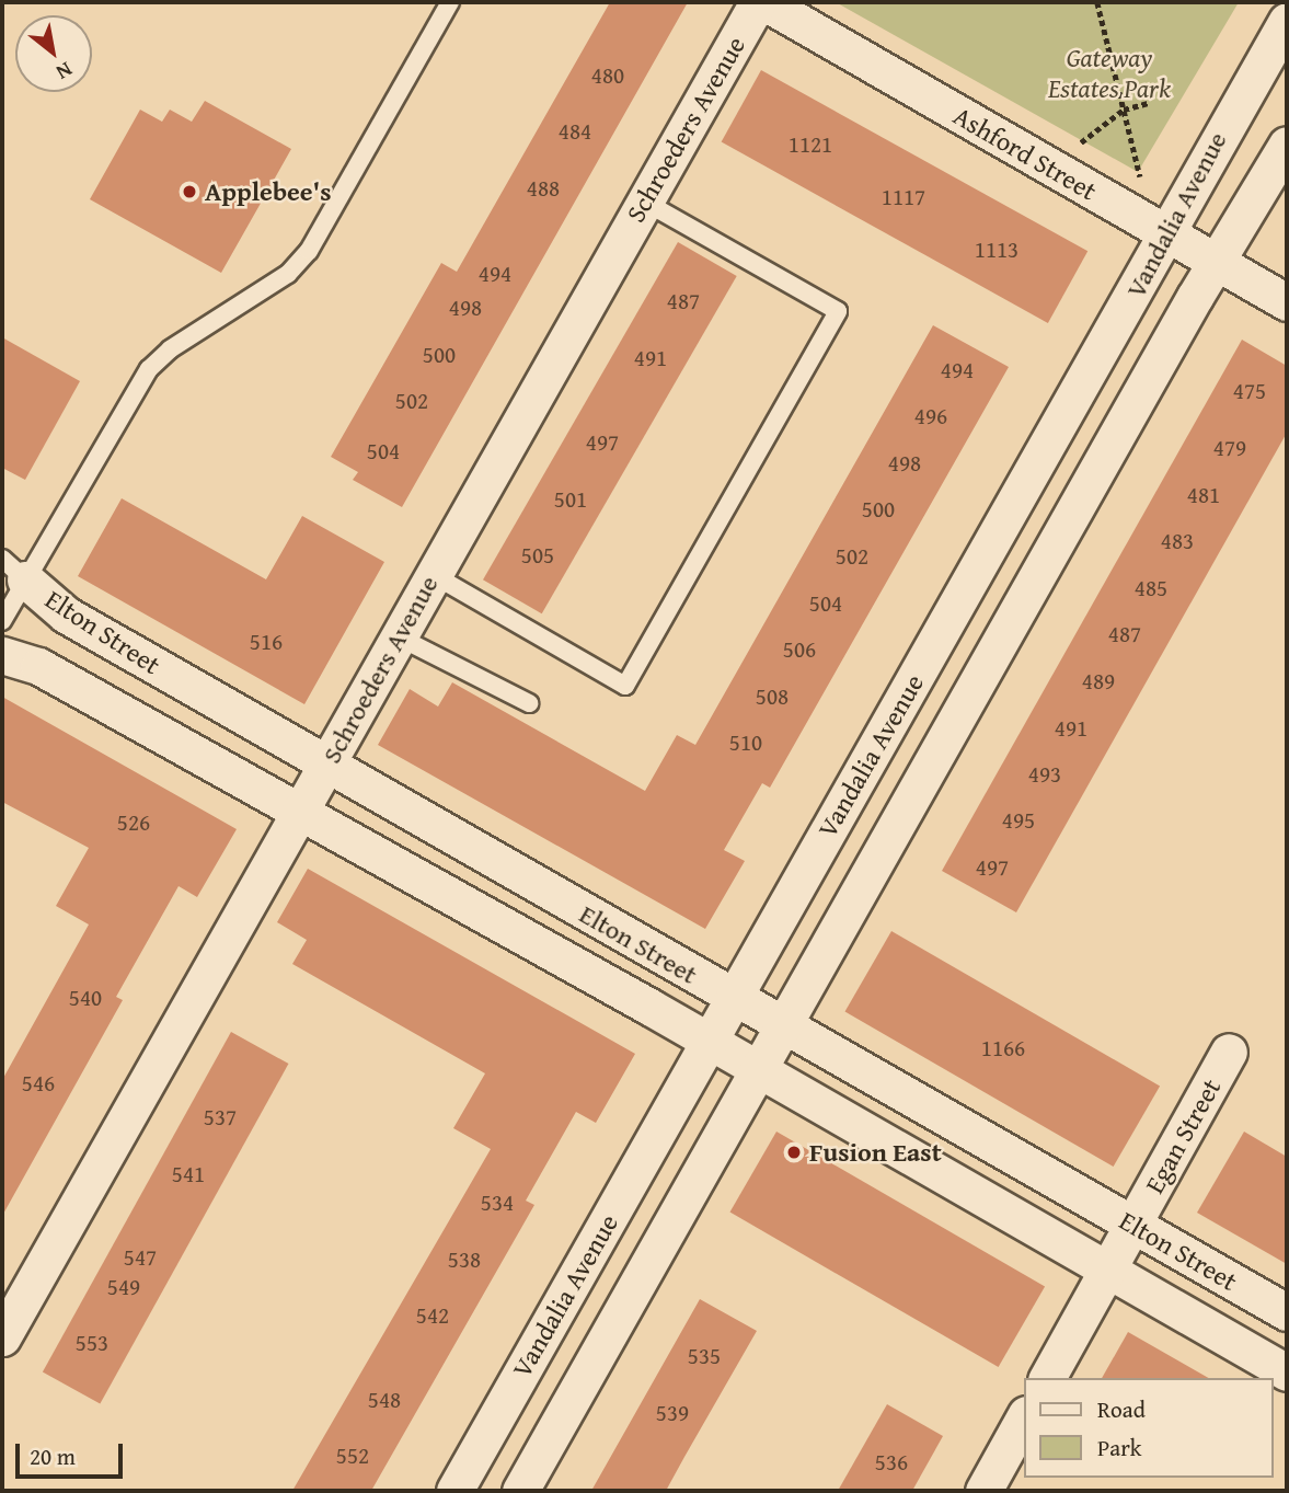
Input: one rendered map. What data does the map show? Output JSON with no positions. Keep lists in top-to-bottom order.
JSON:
{
  "streets": {
    "street": [
      "Schroeders Avenue",
      "Ashford Street",
      "Vandalia Avenue",
      "Elton Street",
      "Egan Street"
    ]
  },
  "crossings": [
    ["Schroeders Avenue", "Elton Street"],
    ["Ashford Street", "Vandalia Avenue"],
    ["Vandalia Avenue", "Elton Street"],
    ["Elton Street", "Egan Street"]
  ],
  "parks": ["Gateway Estates Park"],
  "places": ["Applebee's", "Fusion East"],
  "house_numbers": [
    "480",
    "484",
    "1121",
    "488",
    "1117",
    "1113",
    "494",
    "487",
    "498",
    "500",
    "491",
    "494",
    "475",
    "502",
    "496",
    "497",
    "479",
    "504",
    "498",
    "481",
    "501",
    "500",
    "483",
    "505",
    "502",
    "485",
    "504",
    "487",
    "516",
    "506",
    "489",
    "508",
    "491",
    "510",
    "493",
    "495",
    "526",
    "497",
    "540",
    "1166",
    "546",
    "537",
    "541",
    "534",
    "547",
    "538",
    "549",
    "542",
    "553",
    "535",
    "548",
    "539",
    "552",
    "536"
  ],
  "legend": ["Road", "Park"],
  "scale_bar": "20 m",
  "north": "bottom right"
}
